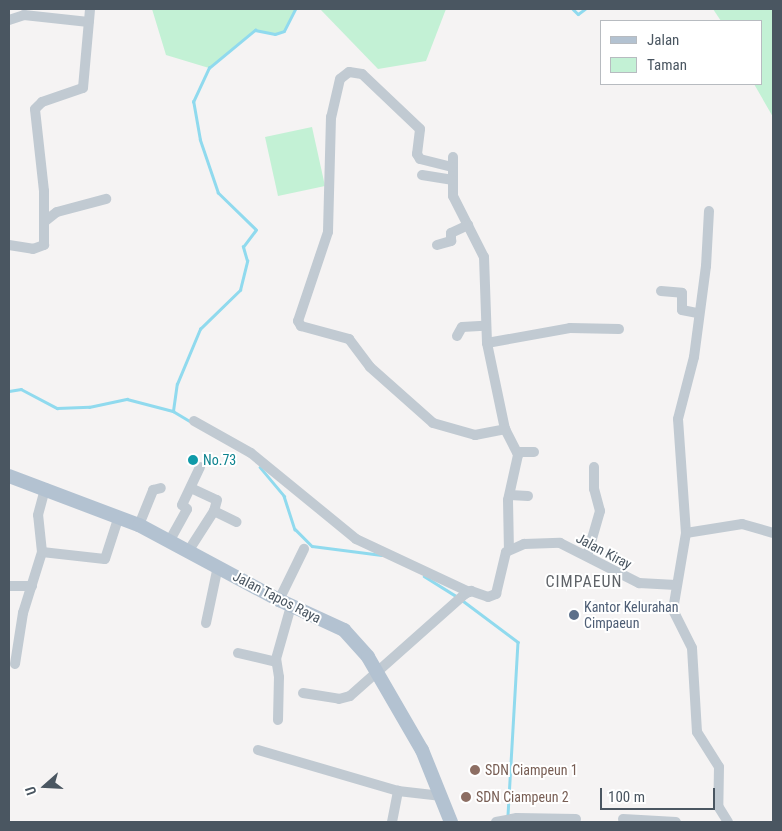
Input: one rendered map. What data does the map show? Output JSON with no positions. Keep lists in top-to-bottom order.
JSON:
{
  "streets": {
    "main road": ["Jalan Tapos Raya"],
    "street": ["Jalan Kiray"]
  },
  "districts": ["CIMPAEUN"],
  "places": [
    "No.73",
    "Kantor Kelurahan Cimpaeun",
    "SDN Ciampeun 1",
    "SDN Ciampeun 2"
  ],
  "legend": ["Jalan", "Taman"],
  "scale_bar": "100 m",
  "north": "left"
}
